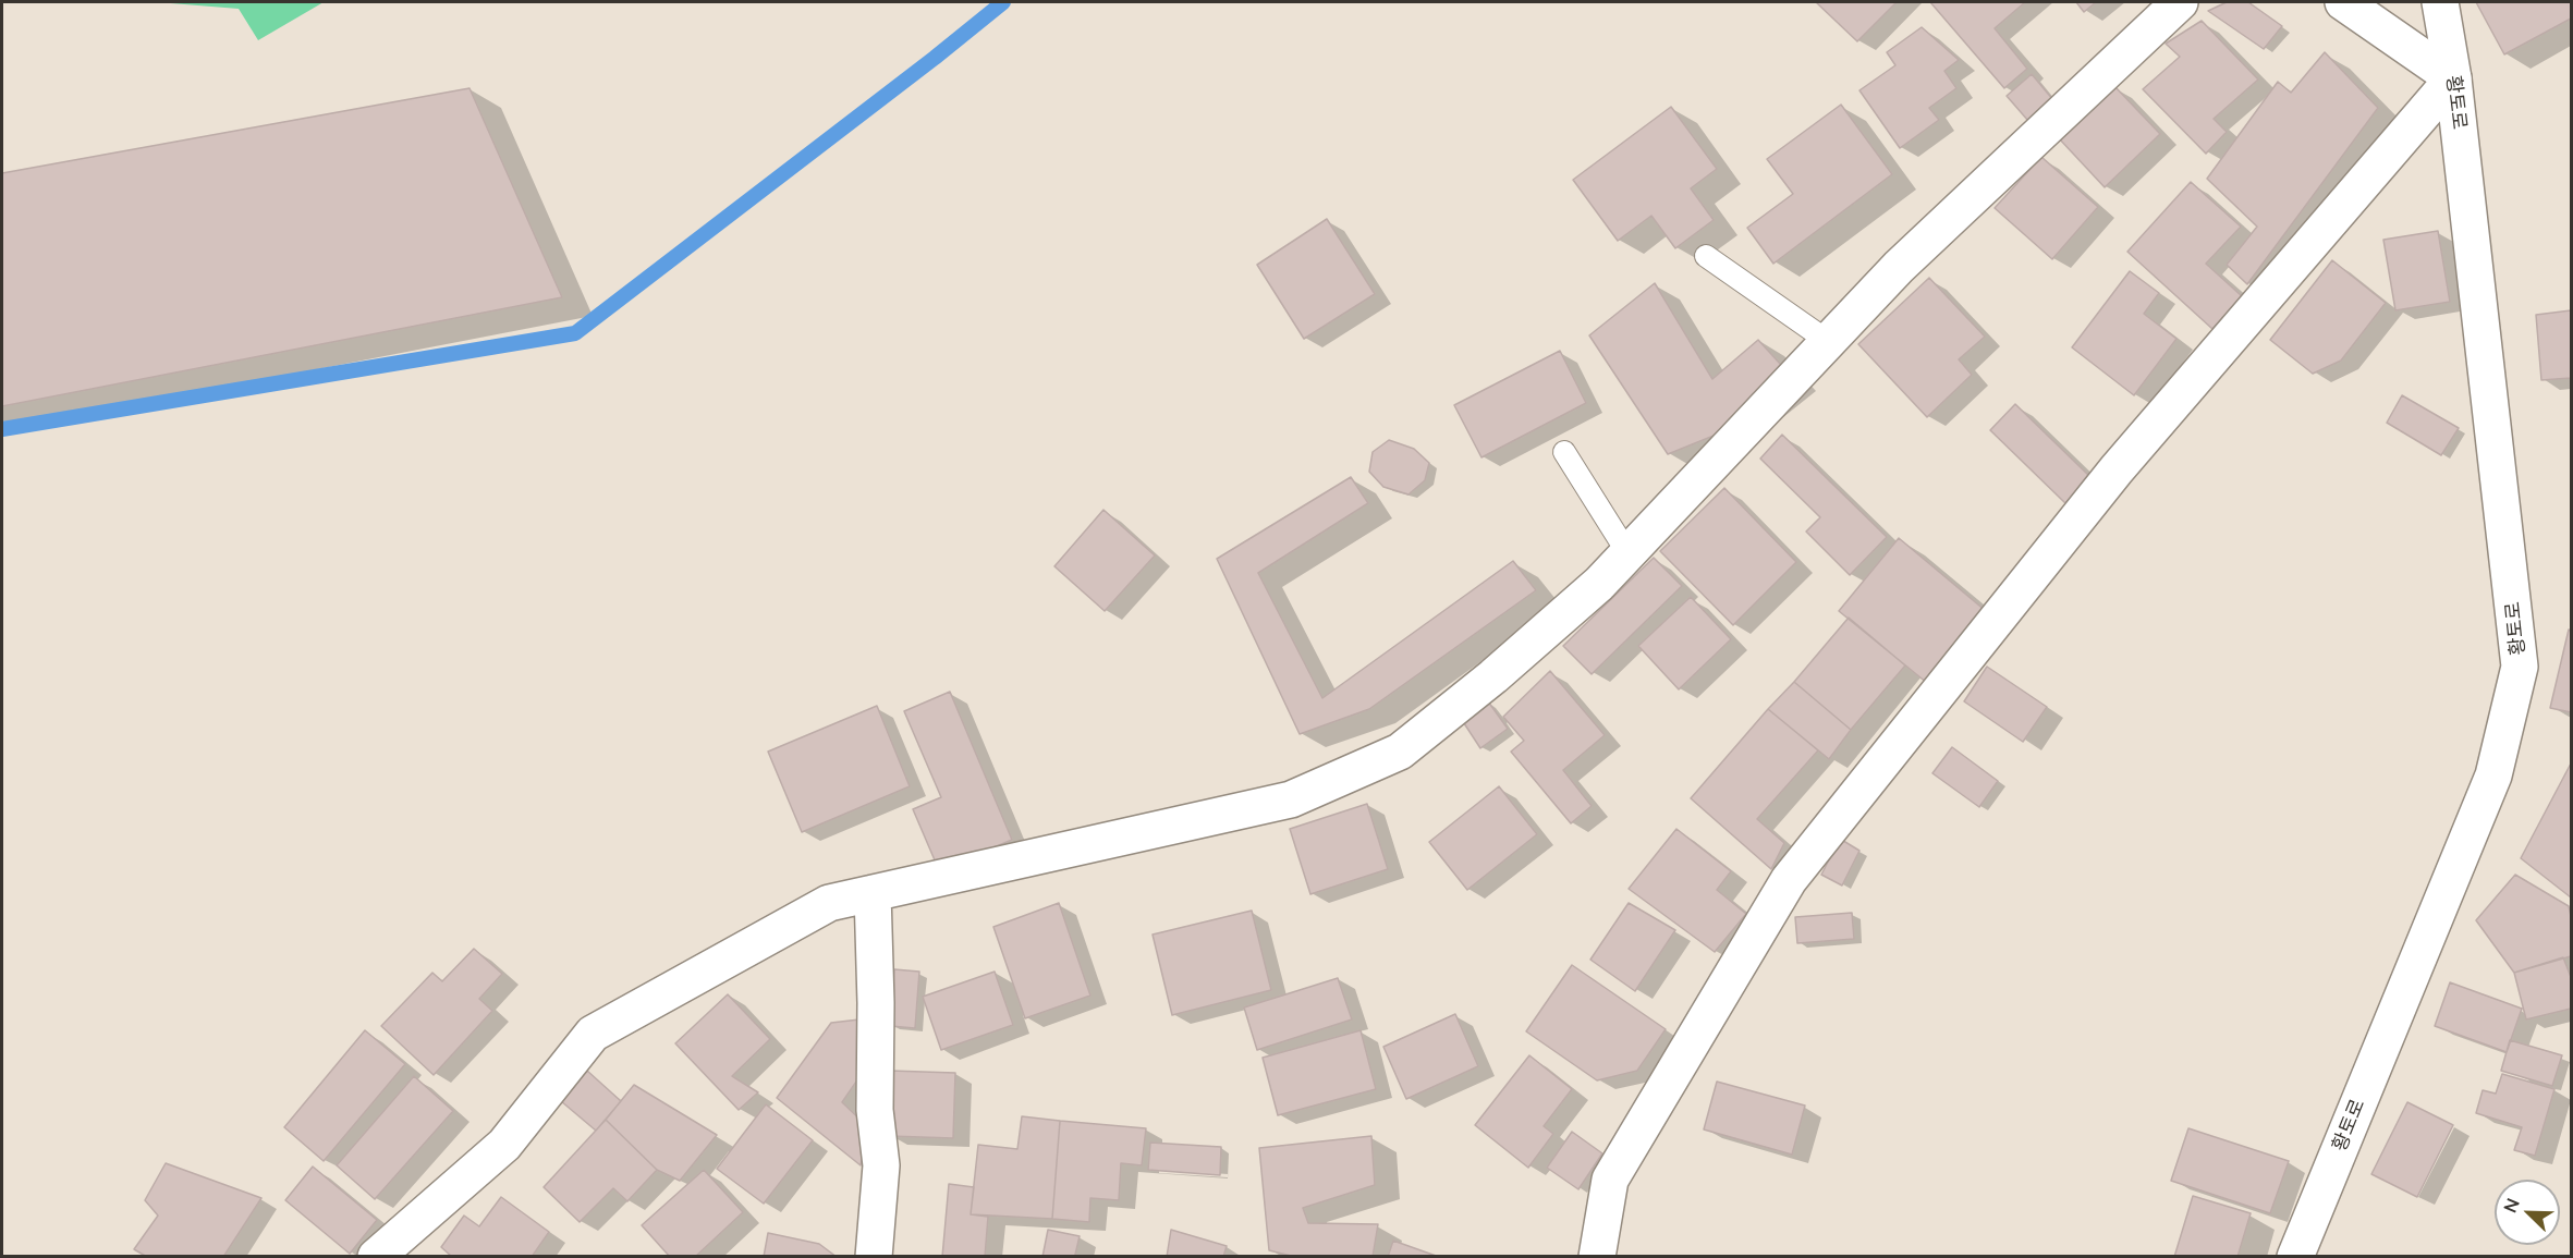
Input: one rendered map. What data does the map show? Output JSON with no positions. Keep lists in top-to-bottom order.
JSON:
{
  "streets": {
    "street": ["황토로"]
  },
  "north": "top left"
}
